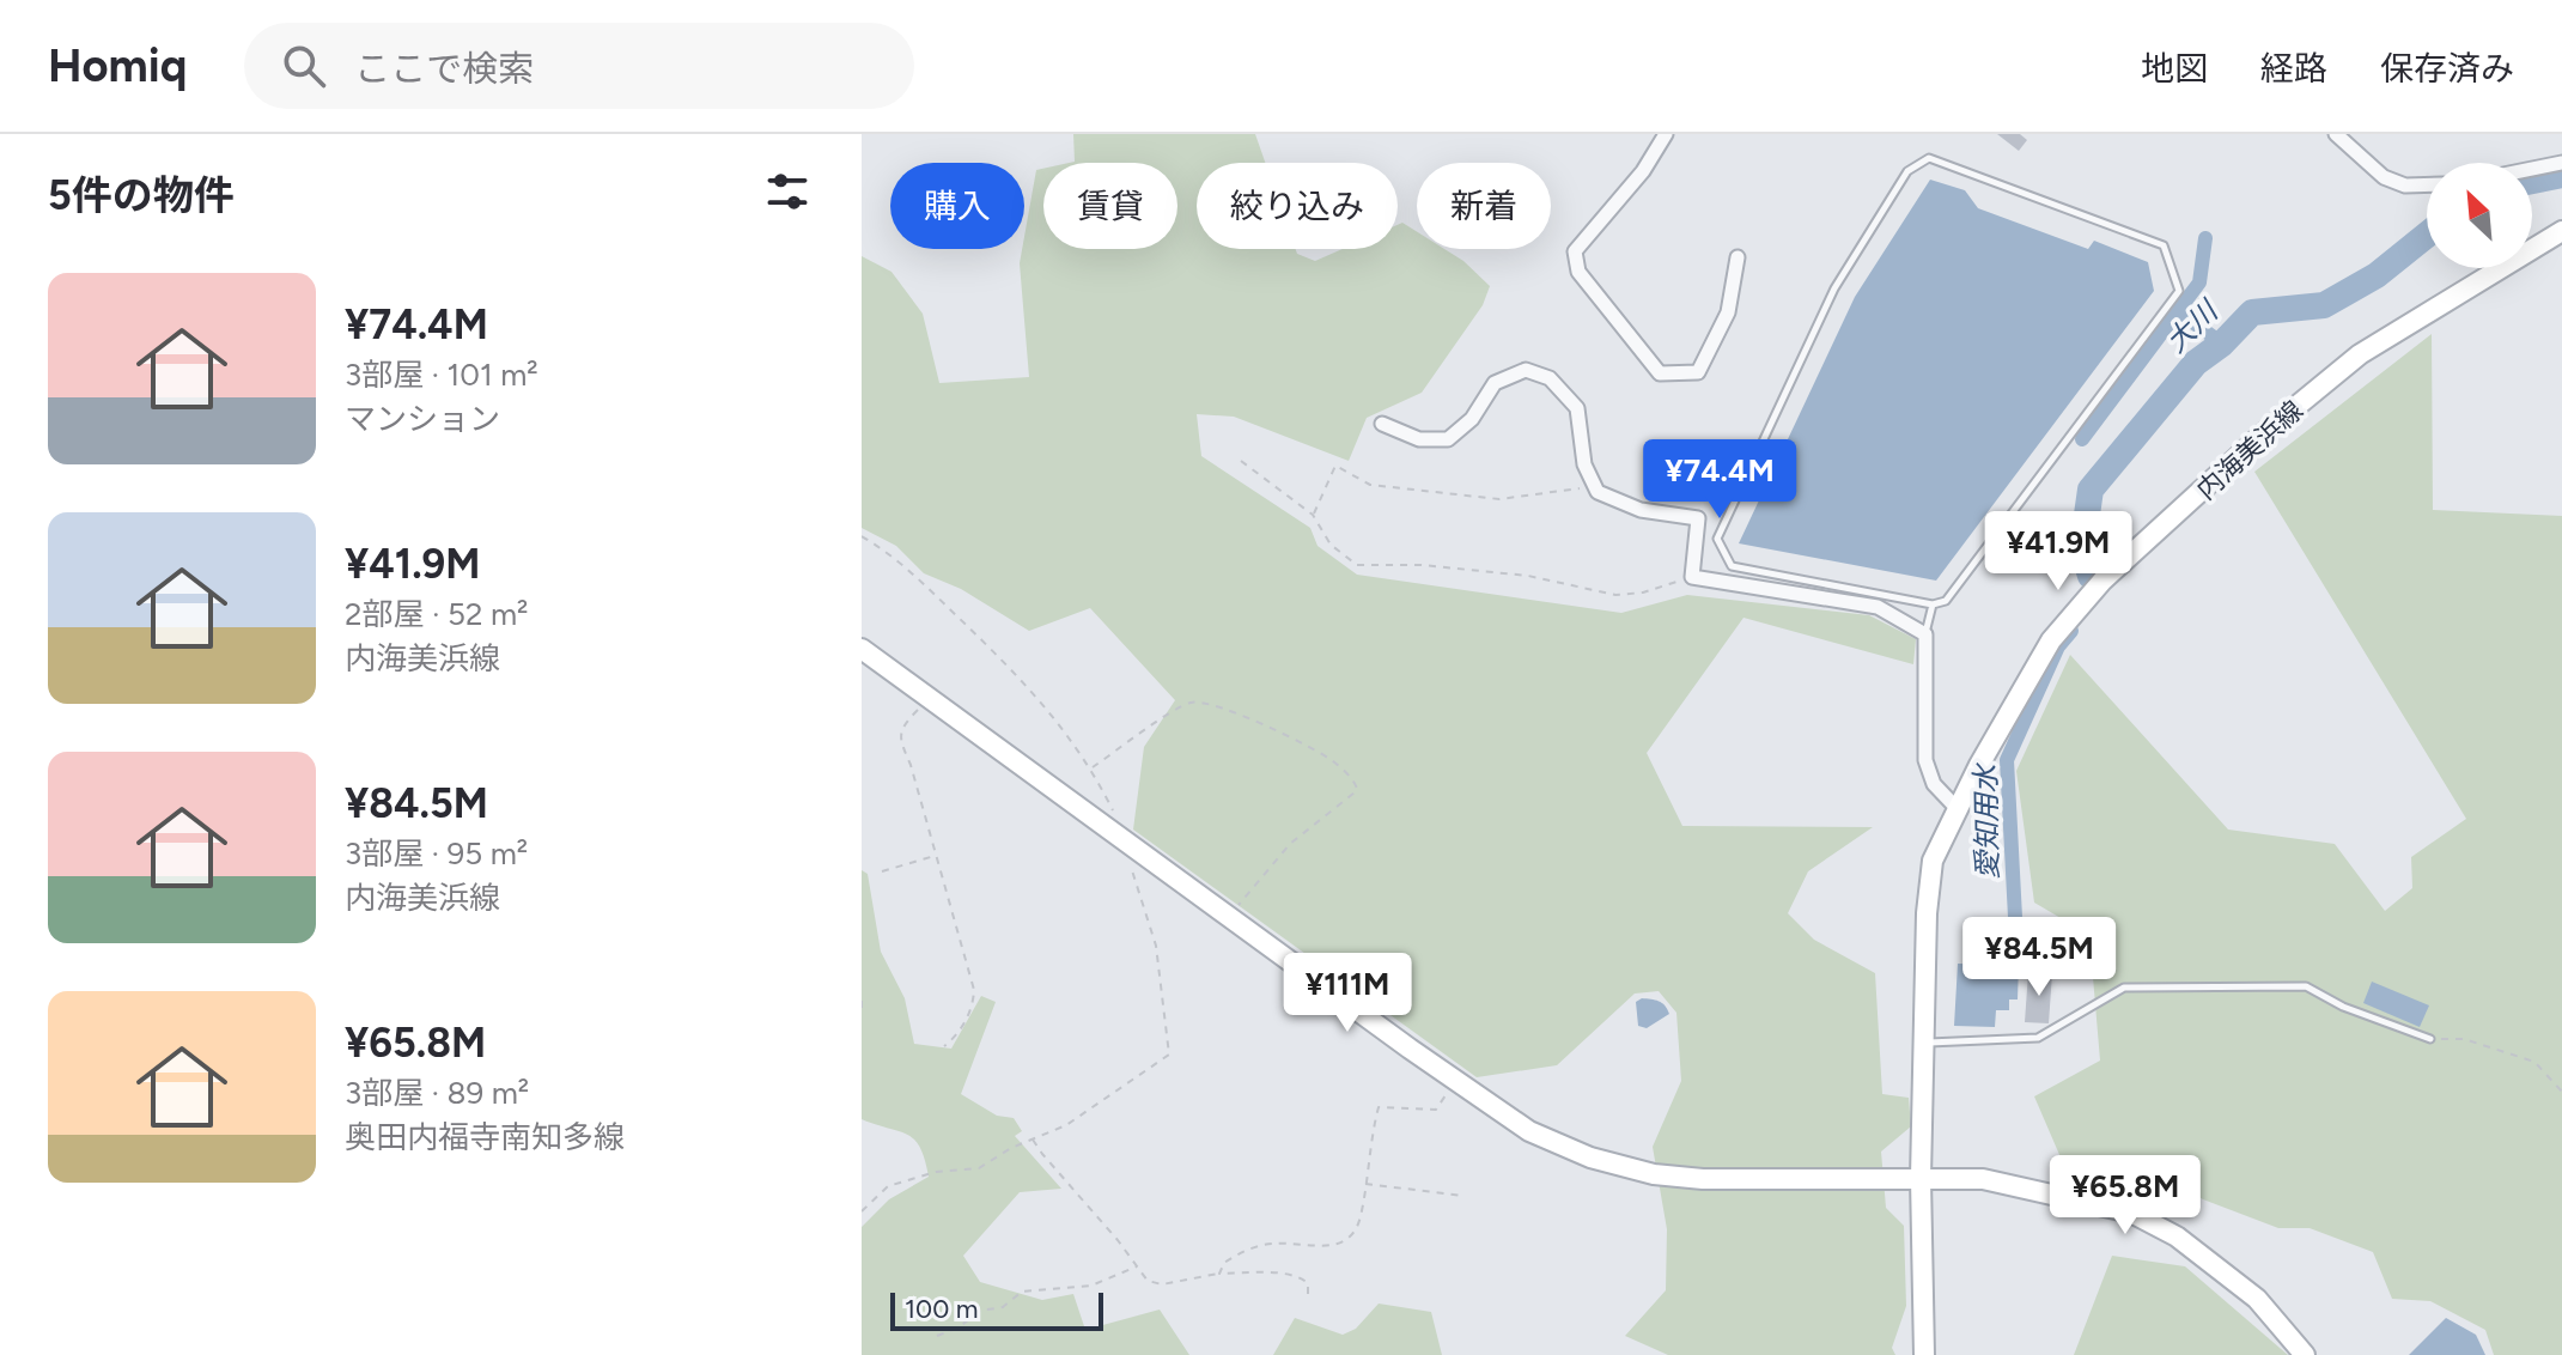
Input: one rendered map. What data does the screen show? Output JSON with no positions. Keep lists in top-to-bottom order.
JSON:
{
  "streets": {
    "main road": ["内海美浜線"]
  },
  "water": ["大川", "愛知用水"],
  "scale_bar": "100 m",
  "north": "top left",
  "page": {
    "header": "Homiq",
    "search": "ここで検索",
    "nav": ["地図", "経路", "保存済み"],
    "heading": "5件の物件",
    "chip": [
      "購入",
      "賃貸",
      "絞り込み",
      "新着"
    ],
    "list": [
      {
        "name": "¥74.4M",
        "note": "3部屋 · 101 m² · マンション"
      },
      {
        "name": "¥41.9M",
        "note": "2部屋 · 52 m² · 内海美浜線"
      },
      {
        "name": "¥84.5M",
        "note": "3部屋 · 95 m² · 内海美浜線"
      },
      {
        "name": "¥65.8M",
        "note": "3部屋 · 89 m² · 奥田内福寺南知多線"
      }
    ],
    "price": [
      "¥74.4M",
      "¥41.9M",
      "¥84.5M",
      "¥111M",
      "¥65.8M"
    ],
    "scale": "100 m"
  }
}
